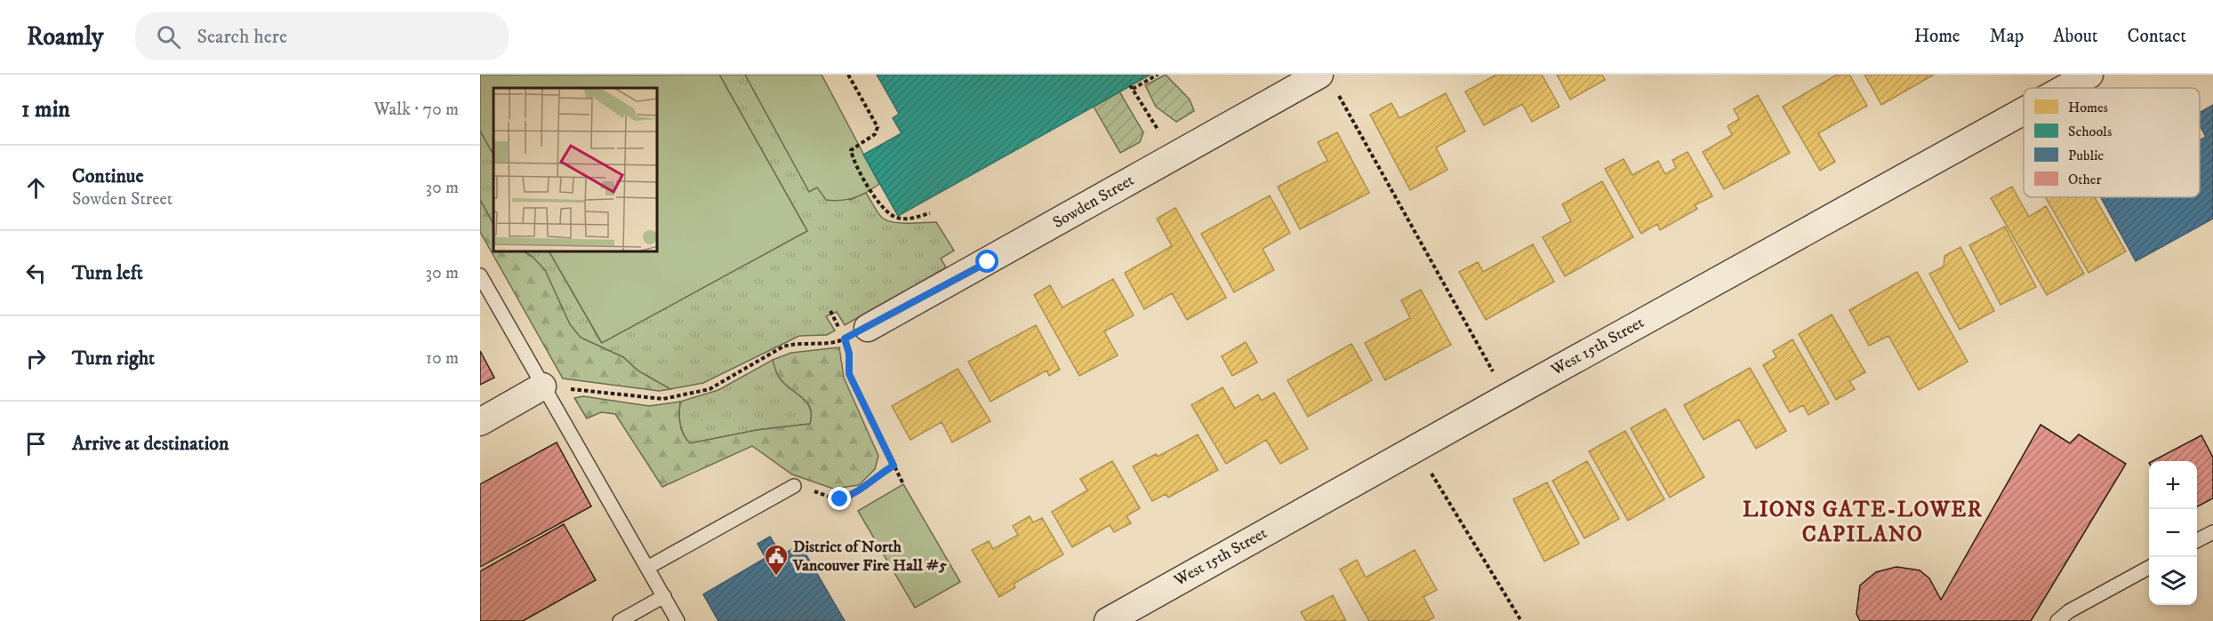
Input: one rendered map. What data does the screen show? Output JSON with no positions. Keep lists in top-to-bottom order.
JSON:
{
  "streets": {
    "street": ["Sowden Street", "West 15th Street"]
  },
  "districts": ["LIONS GATE-LOWER CAPILANO"],
  "places": {
    "public building": ["District of North Vancouver Fire Hall #5"]
  },
  "legend": [
    "Homes",
    "Schools",
    "Public",
    "Other"
  ],
  "page": {
    "header": "Roamly",
    "search": "Search here",
    "nav": [
      "Home",
      "Map",
      "About",
      "Contact"
    ],
    "heading": ["1 min", "Walk · 70 m"],
    "list": [
      ["Continue", "Sowden Street", "30 m"],
      ["Turn left", "30 m"],
      ["Turn right", "10 m"],
      "Arrive at destination"
    ],
    "map_buttons": ["+", "−"]
  }
}
